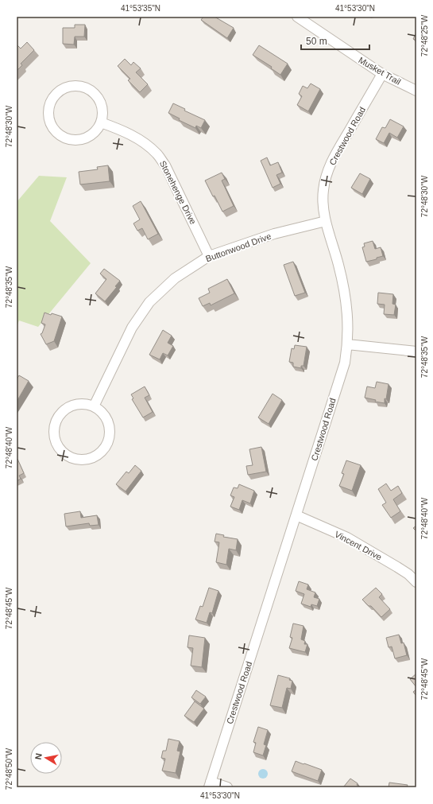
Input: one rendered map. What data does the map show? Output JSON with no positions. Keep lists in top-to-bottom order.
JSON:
{
  "streets": {
    "street": [
      "Musket Trail",
      "Crestwood Road",
      "Stonehenge Drive",
      "Buttonwood Drive",
      "Vincent Drive"
    ]
  },
  "crossings": [
    ["Musket Trail", "Crestwood Road"],
    ["Crestwood Road", "Buttonwood Drive"],
    ["Crestwood Road", "Vincent Drive"],
    ["Stonehenge Drive", "Buttonwood Drive"]
  ],
  "scale_bar": "50 m",
  "north": "left",
  "coordinates": [
    "41°53'35\"N",
    "41°53'30\"N",
    "72°48'25\"W",
    "72°48'30\"W",
    "72°48'35\"W",
    "72°48'40\"W",
    "72°48'45\"W",
    "72°48'50\"W"
  ]
}
